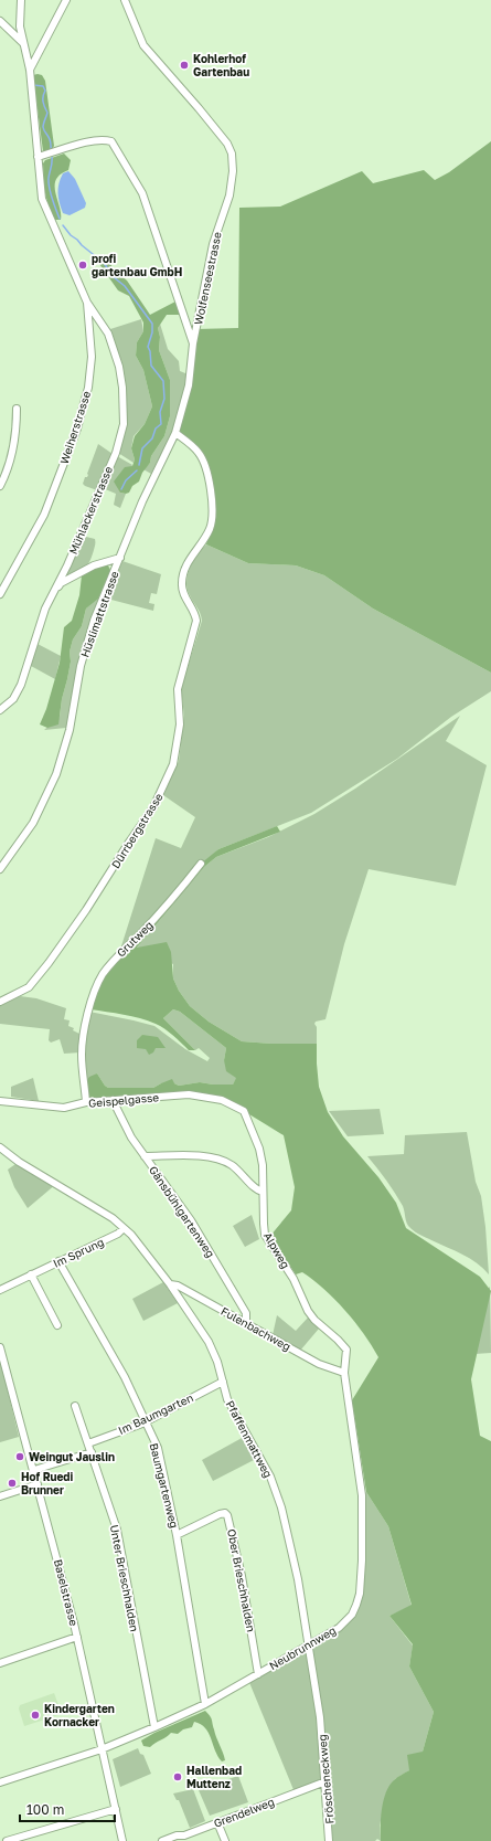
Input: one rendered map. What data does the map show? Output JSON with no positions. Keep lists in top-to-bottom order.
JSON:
{
  "streets": {
    "street": [
      "Wolfenseestrasse",
      "Weiherstrasse",
      "Mühlackerstrasse",
      "Hüslimattstrasse",
      "Dürrbergstrasse",
      "Grutweg",
      "Geispelgasse",
      "Gänsbühlgartenweg",
      "Alpweg",
      "Im Sprung",
      "Fulenbachweg",
      "Im Baumgarten",
      "Pfaffenmattweg",
      "Baumgartenweg",
      "Unter Brieschhalden",
      "Ober Brieschhalden",
      "Baselstrasse",
      "Neubrunnweg",
      "Fröscheneckweg",
      "Grendelweg"
    ]
  },
  "crossings": [
    ["Wolfenseestrasse", "Hüslimattstrasse"],
    ["Wolfenseestrasse", "Dürrbergstrasse"],
    ["Weiherstrasse", "Mühlackerstrasse"],
    ["Hüslimattstrasse", "Dürrbergstrasse"],
    ["Grutweg", "Geispelgasse"],
    ["Geispelgasse", "Gänsbühlgartenweg"],
    ["Geispelgasse", "Alpweg"],
    ["Gänsbühlgartenweg", "Fulenbachweg"],
    ["Alpweg", "Fulenbachweg"],
    ["Alpweg", "Neubrunnweg"],
    ["Im Sprung", "Pfaffenmattweg"],
    ["Im Sprung", "Baumgartenweg"],
    ["Fulenbachweg", "Pfaffenmattweg"],
    ["Fulenbachweg", "Neubrunnweg"],
    ["Im Baumgarten", "Pfaffenmattweg"],
    ["Im Baumgarten", "Baumgartenweg"],
    ["Im Baumgarten", "Unter Brieschhalden"],
    ["Pfaffenmattweg", "Neubrunnweg"],
    ["Pfaffenmattweg", "Fröscheneckweg"],
    ["Baumgartenweg", "Ober Brieschhalden"],
    ["Baumgartenweg", "Neubrunnweg"],
    ["Unter Brieschhalden", "Neubrunnweg"],
    ["Ober Brieschhalden", "Neubrunnweg"],
    ["Baselstrasse", "Neubrunnweg"],
    ["Fröscheneckweg", "Grendelweg"]
  ],
  "places": [
    "Kohlerhof Gartenbau",
    "profi gartenbau GmbH",
    "Weingut Jauslin",
    "Hof Ruedi Brunner",
    "Kindergarten Kornacker",
    "Hallenbad Muttenz"
  ],
  "scale_bar": "100 m"
}
